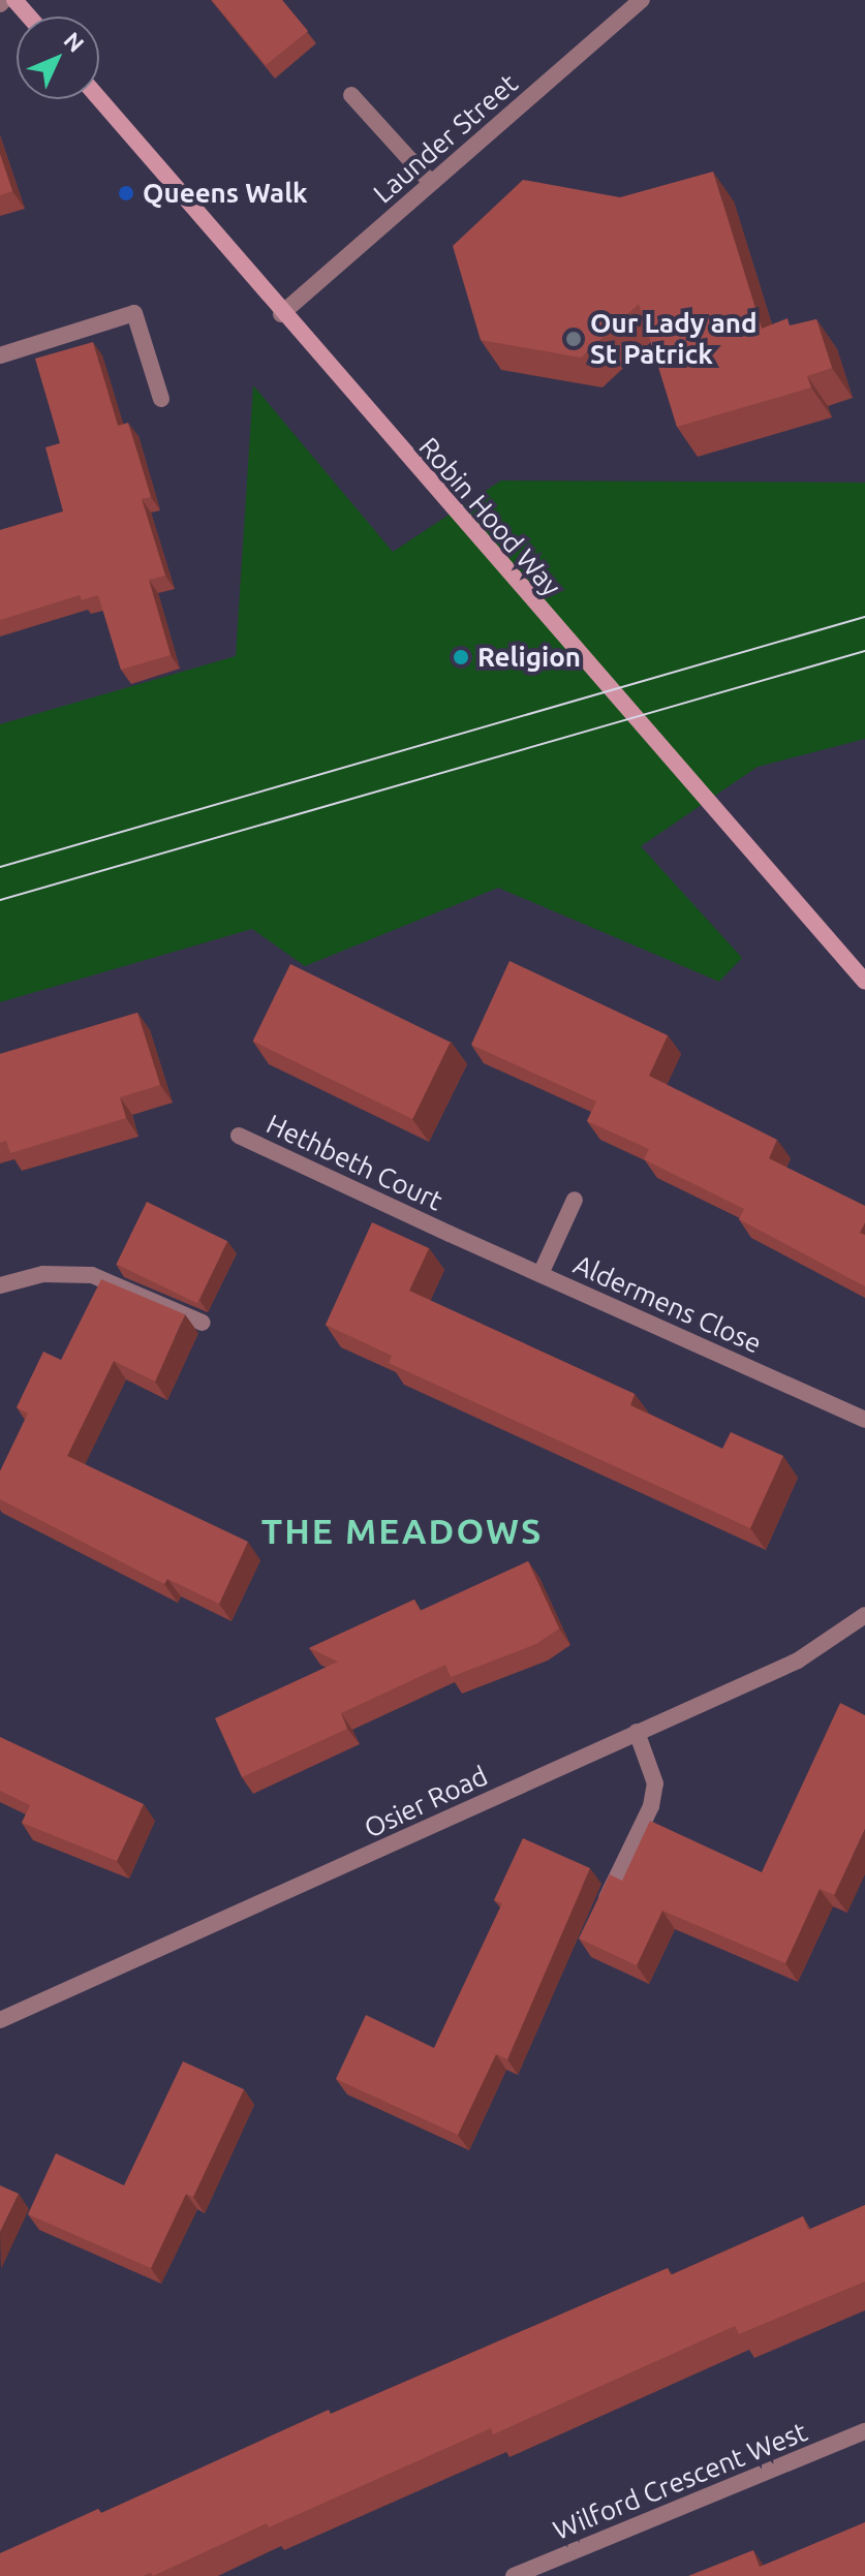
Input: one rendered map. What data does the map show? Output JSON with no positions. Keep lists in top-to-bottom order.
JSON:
{
  "streets": {
    "street": [
      "Launder Street",
      "Robin Hood Way",
      "Hethbeth Court",
      "Aldermens Close",
      "Osier Road",
      "Wilford Crescent West"
    ]
  },
  "crossings": [
    ["Launder Street", "Robin Hood Way"],
    ["Hethbeth Court", "Aldermens Close"]
  ],
  "districts": ["THE MEADOWS"],
  "places": ["Queens Walk", "Our Lady and St Patrick", "Religion"],
  "north": "top right"
}
